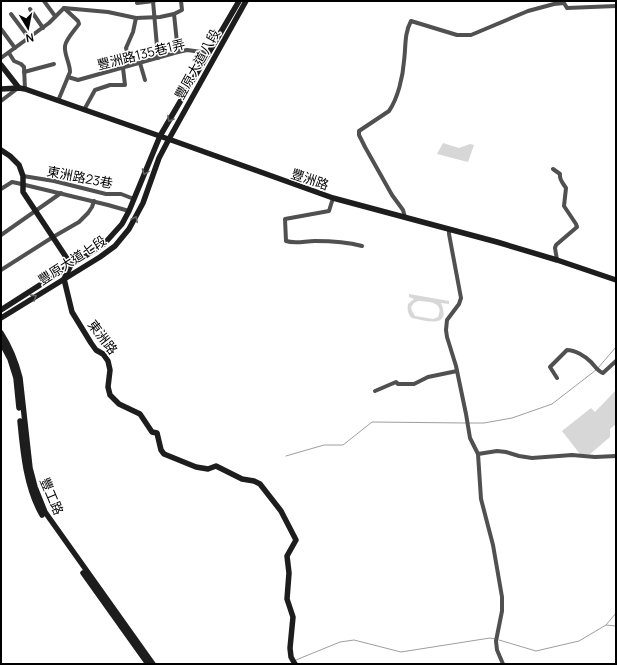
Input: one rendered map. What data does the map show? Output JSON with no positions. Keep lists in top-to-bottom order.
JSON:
{
  "streets": {
    "street": [
      "豐洲路135巷1弄",
      "豐原大道八段",
      "東洲路23巷",
      "豐洲路",
      "豐原大道七段",
      "東洲路",
      "豐工路"
    ]
  },
  "crossings": [
    ["豐洲路135巷1弄", "豐原大道八段"],
    ["豐原大道八段", "豐洲路"],
    ["豐原大道八段", "豐原大道七段"],
    ["東洲路23巷", "豐原大道七段"],
    ["豐洲路", "豐原大道七段"],
    ["豐原大道七段", "東洲路"]
  ],
  "north": "bottom"
}
